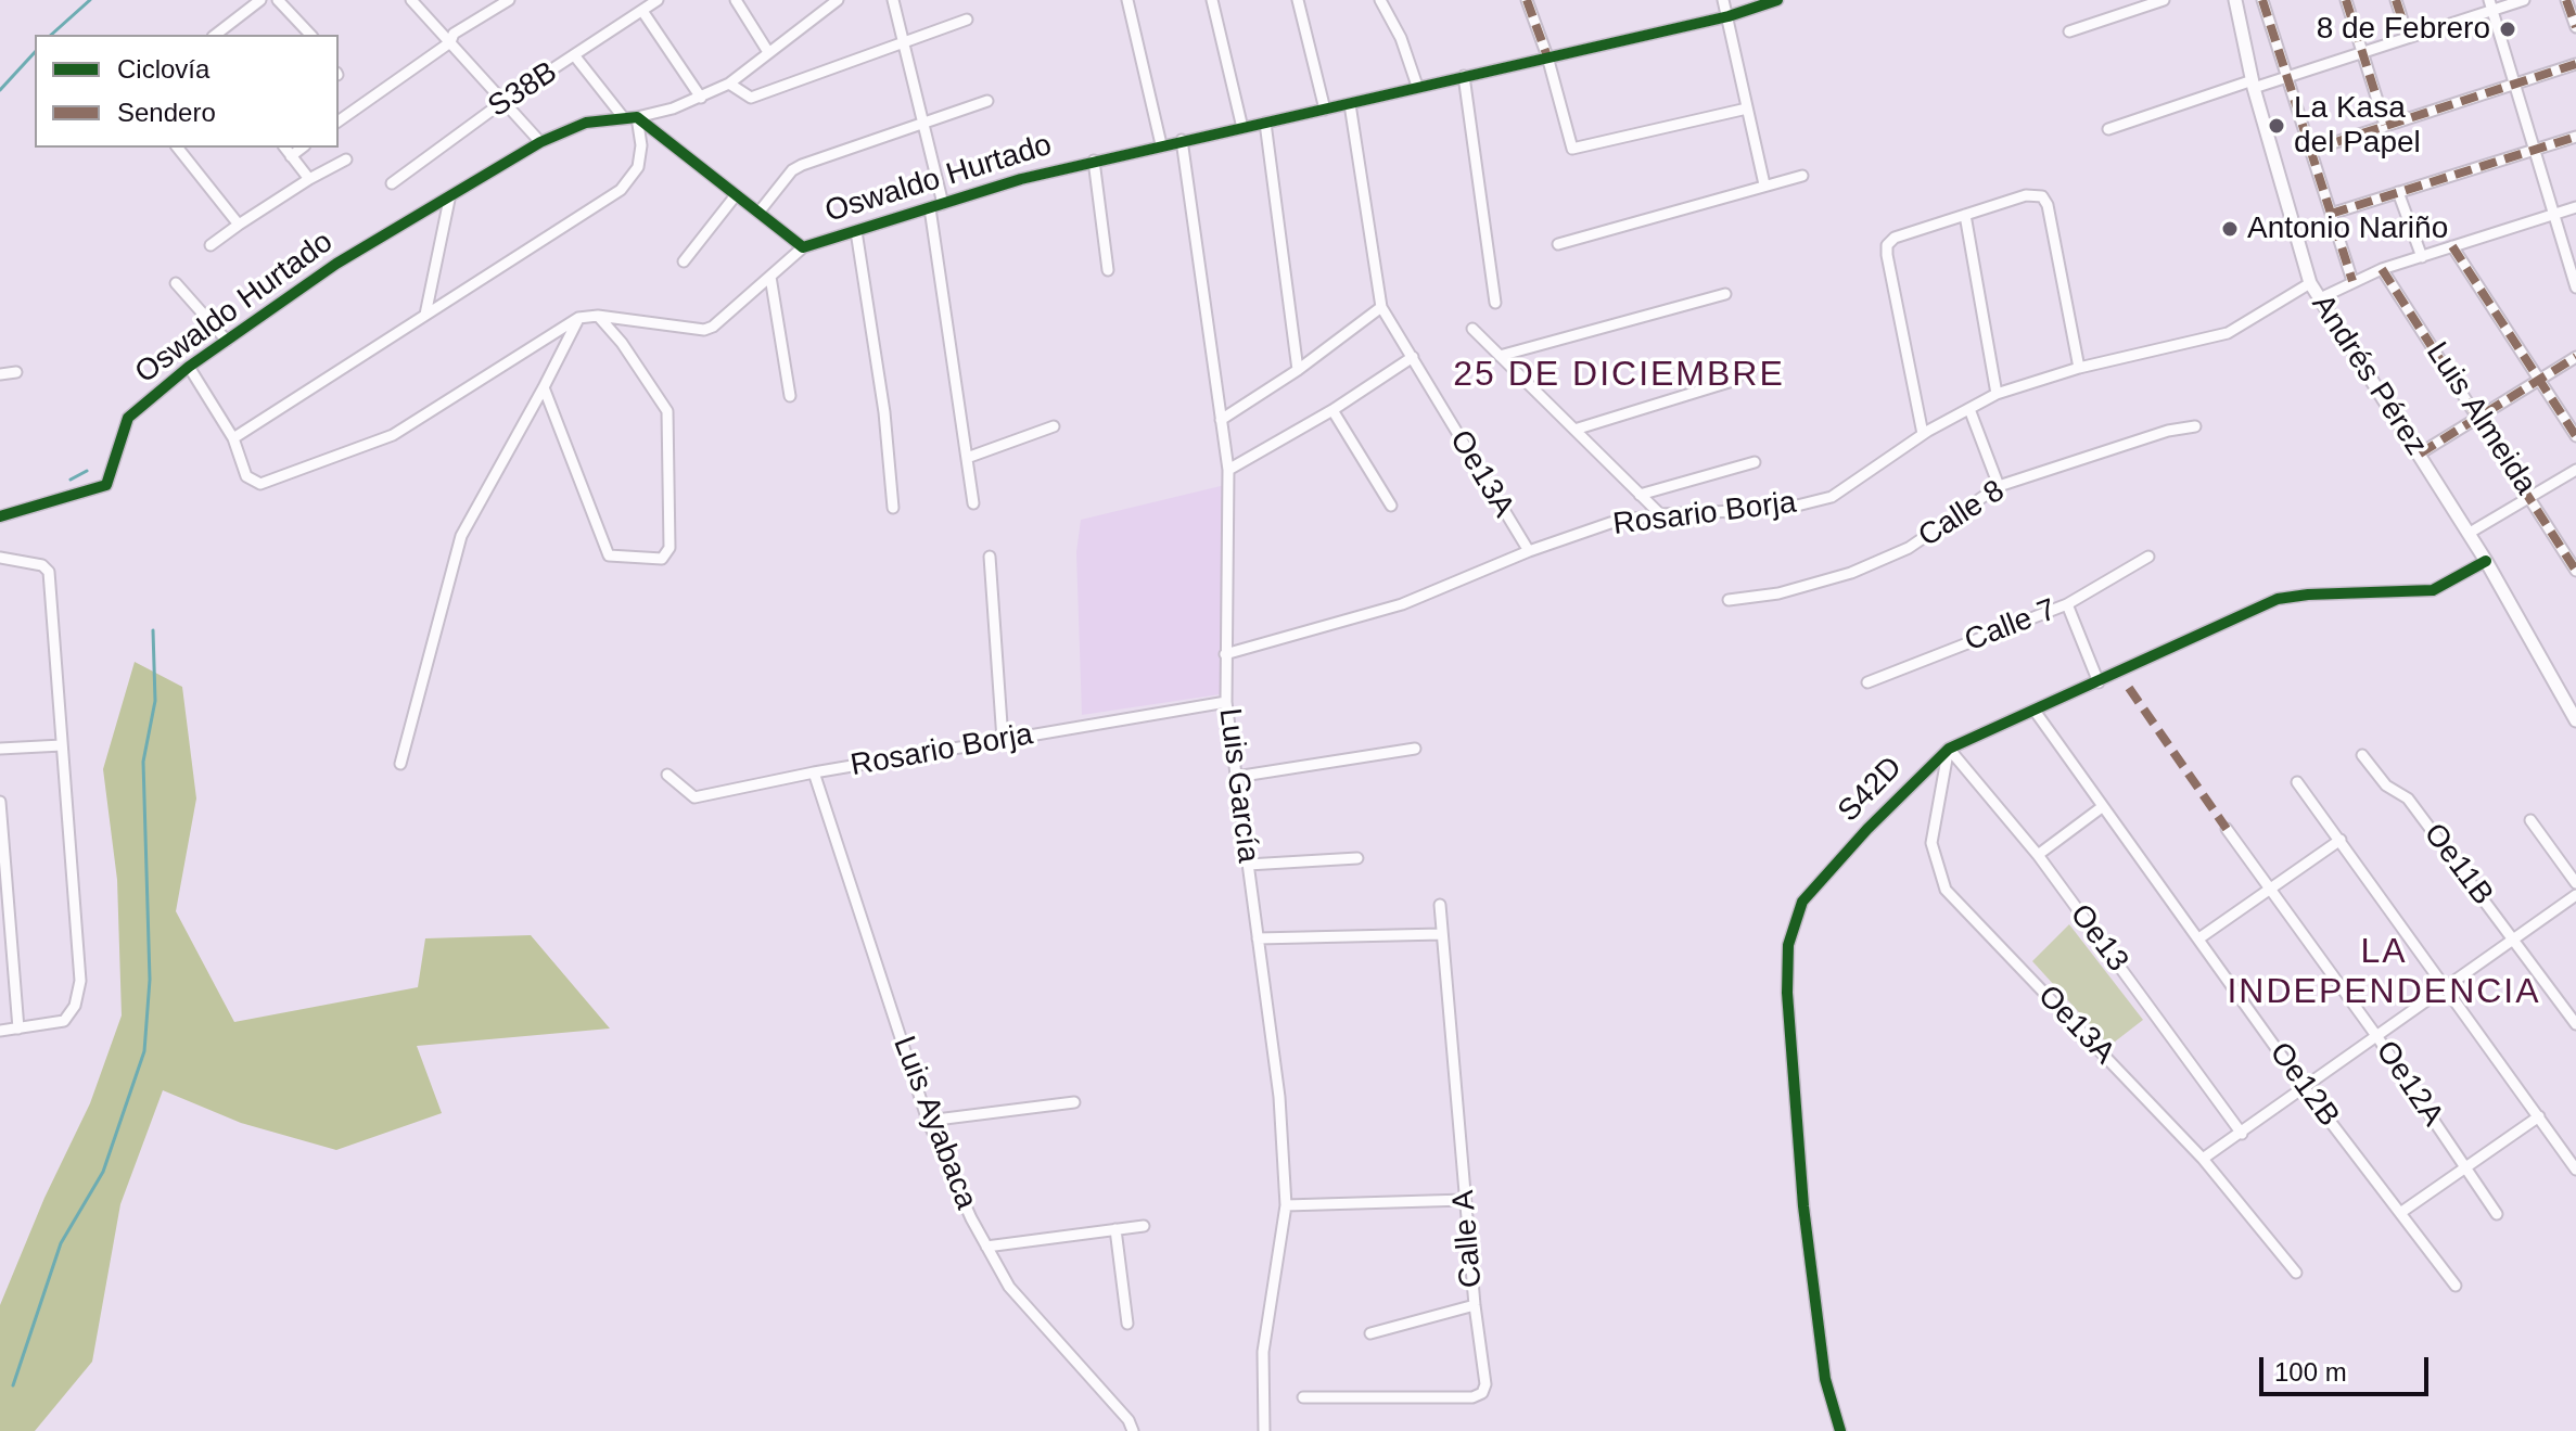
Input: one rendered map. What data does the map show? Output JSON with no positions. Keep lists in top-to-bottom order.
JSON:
{
  "streets": {
    "street": [
      "S38B",
      "Oswaldo Hurtado",
      "Andrés Pérez",
      "Luis Almeida",
      "Oe13A",
      "Rosario Borja",
      "Calle 8",
      "Calle 7",
      "Luis García",
      "S42D",
      "Oe11B",
      "Oe13",
      "Oe12A",
      "Oe12B",
      "Luis Ayabaca",
      "Calle A"
    ]
  },
  "crossings": [
    ["Oswaldo Hurtado", "Luis García"],
    ["Andrés Pérez", "Rosario Borja"],
    ["Andrés Pérez", "S42D"],
    ["Oe13A", "Rosario Borja"],
    ["Oe13A", "S42D"],
    ["Oe13A", "Oe13"],
    ["Rosario Borja", "Luis García"],
    ["Rosario Borja", "Luis Ayabaca"],
    ["S42D", "Oe13"],
    ["S42D", "Oe12B"]
  ],
  "districts": ["25 DE DICIEMBRE", "LA INDEPENDENCIA"],
  "places": ["8 de Febrero", "La Kasa del Papel", "Antonio Nariño"],
  "legend": ["Ciclovía", "Sendero"],
  "scale_bar": "100 m"
}
